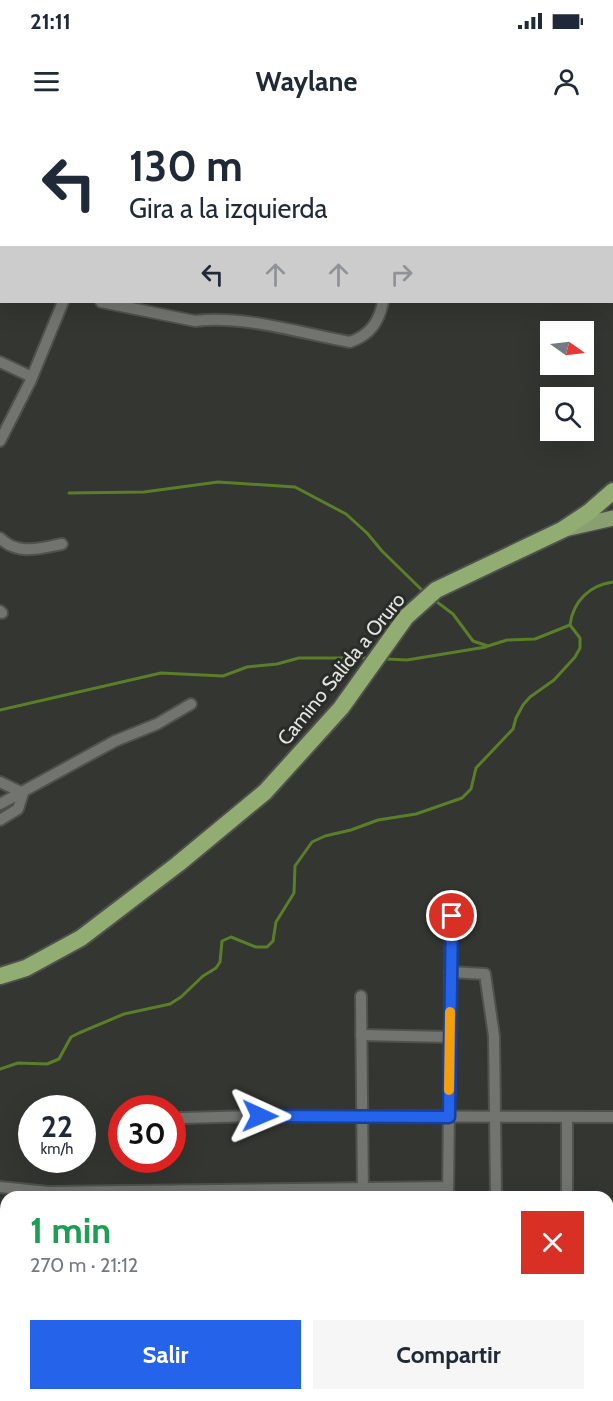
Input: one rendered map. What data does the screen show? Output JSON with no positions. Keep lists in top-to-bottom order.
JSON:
{
  "streets": {
    "highway": ["Camino Salida a Oruro"]
  },
  "north": "right",
  "page": {
    "status": "21:11",
    "header": "Waylane",
    "turn": ["130 m", "Gira a la izquierda"],
    "speed": "22 km/h",
    "limit": "30",
    "heading": ["1 min", "270 m · 21:12"],
    "buttons": ["Salir", "Compartir"]
  }
}
